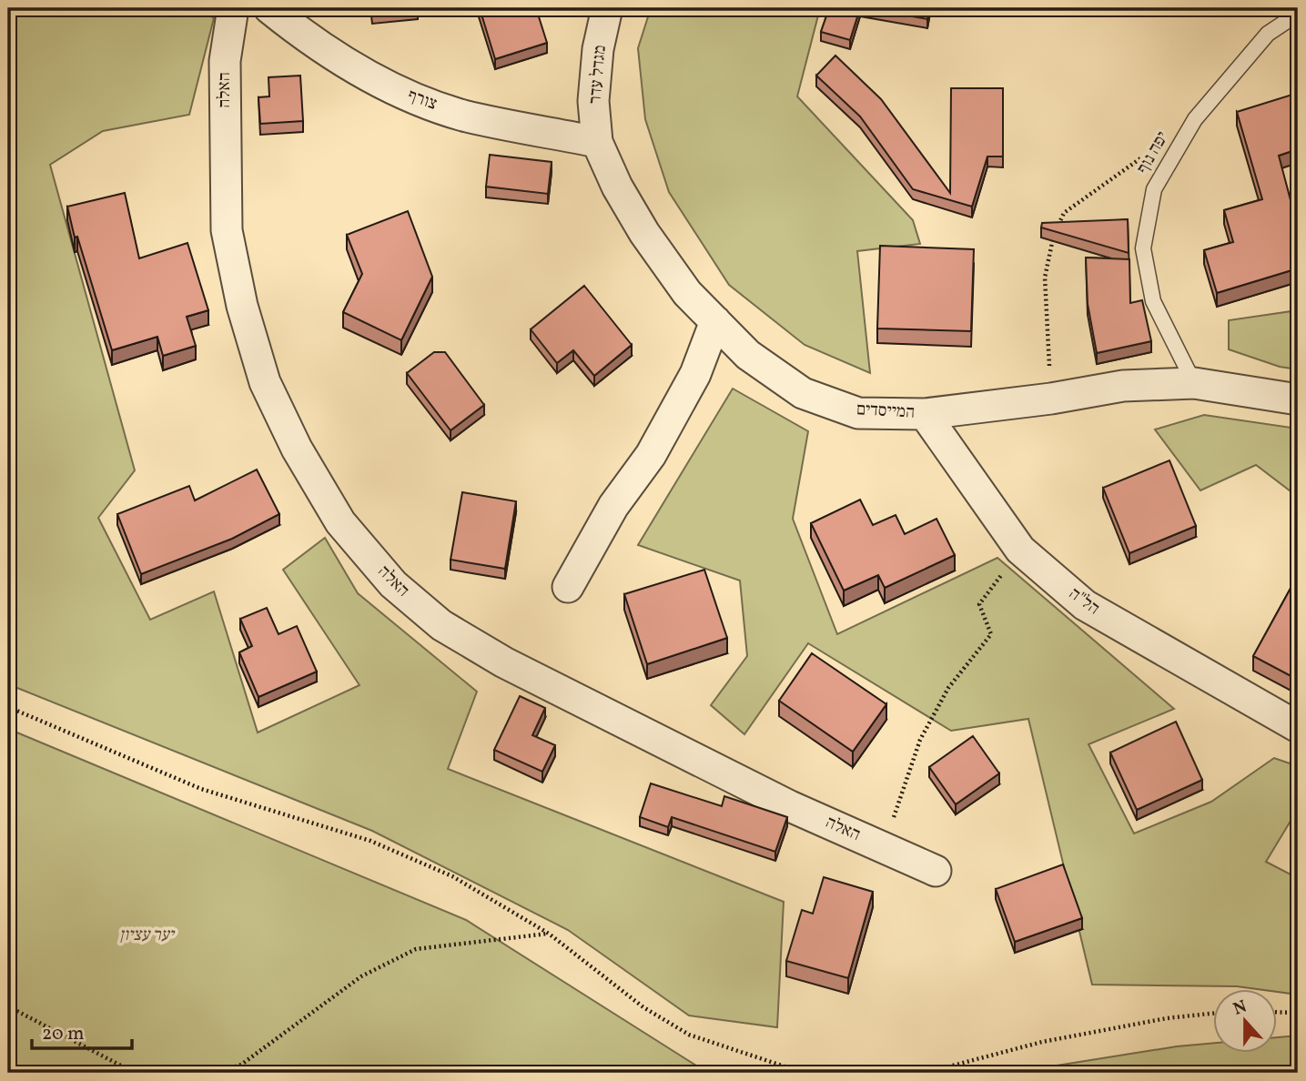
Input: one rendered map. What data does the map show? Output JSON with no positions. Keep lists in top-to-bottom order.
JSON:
{
  "streets": {
    "street": [
      "מגדל עדר",
      "האלה",
      "צורף",
      "המייסדים",
      "הל\"ה"
    ],
    "lane": ["יפה נוף"]
  },
  "crossings": [
    ["מגדל עדר", "צורף"],
    ["מגדל עדר", "המייסדים"],
    ["צורף", "המייסדים"],
    ["יפה נוף", "המייסדים"],
    ["המייסדים", "הל\"ה"]
  ],
  "parks": ["יער עציון"],
  "scale_bar": "20 m",
  "north": "top"
}
